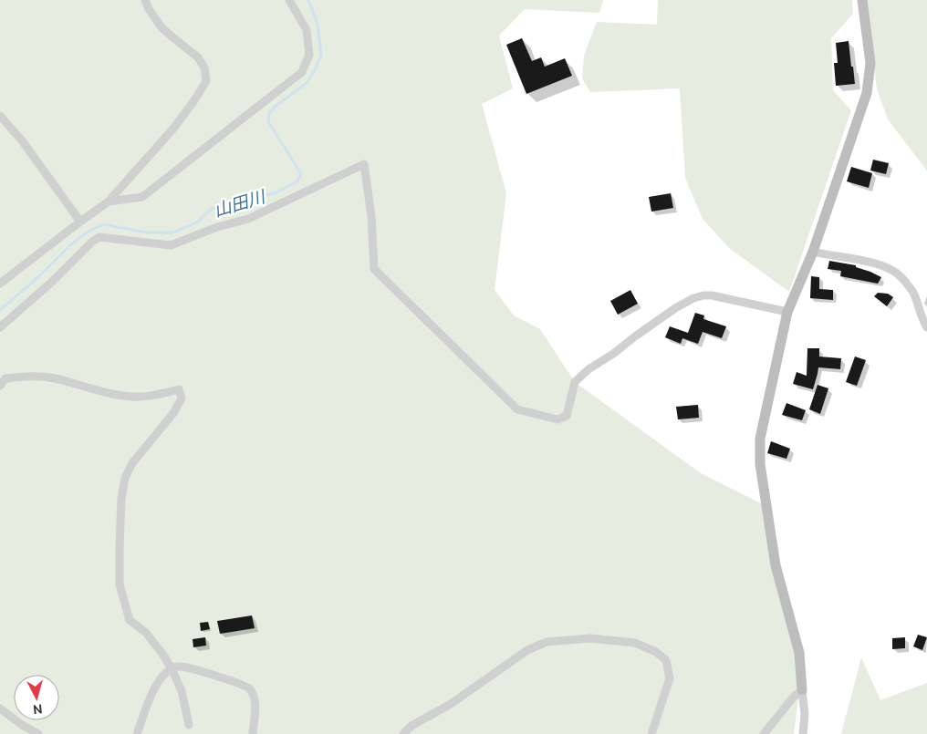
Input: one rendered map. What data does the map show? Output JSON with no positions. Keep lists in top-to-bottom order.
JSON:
{
  "water": ["山田川"],
  "north": "bottom"
}
